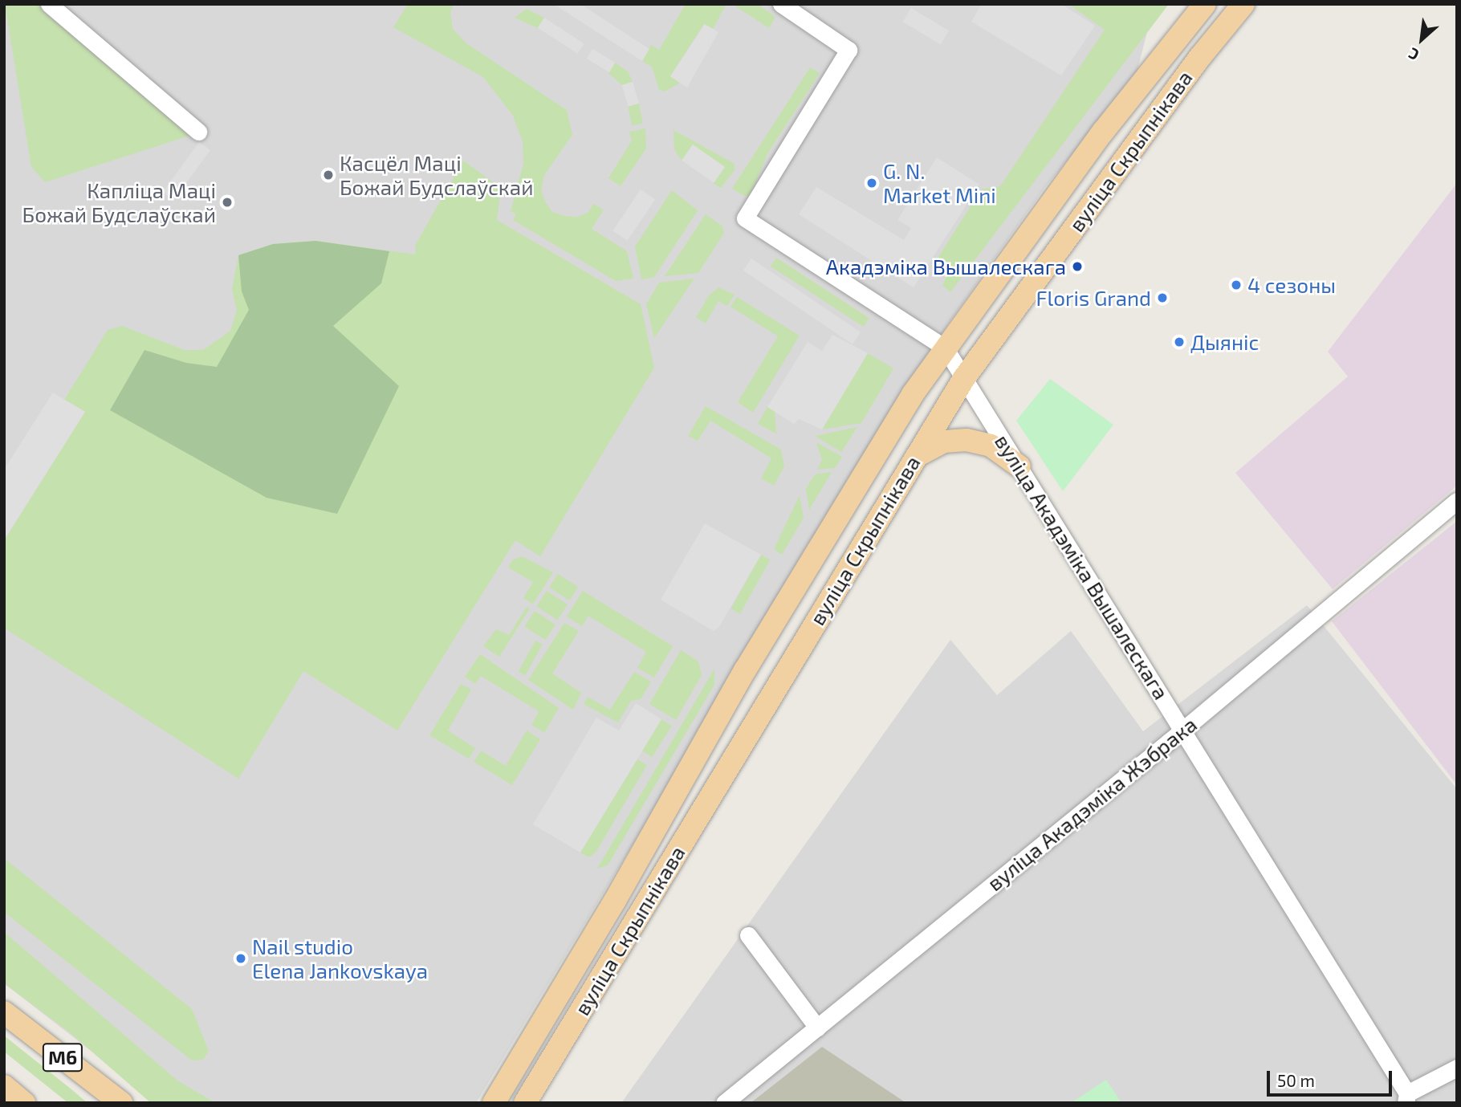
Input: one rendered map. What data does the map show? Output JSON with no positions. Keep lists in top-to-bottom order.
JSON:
{
  "streets": {
    "main road": ["вуліца Скрыпнікава", "М6"],
    "street": ["вуліца Акадэміка Вышалескага", "вуліца Акадэміка Жэбрака"]
  },
  "crossings": [
    ["вуліца Скрыпнікава", "вуліца Акадэміка Вышалескага"],
    ["вуліца Акадэміка Вышалескага", "вуліца Акадэміка Жэбрака"]
  ],
  "places": [
    "Касцёл Маці Божай Будслаўскай",
    "G. N. Market Mini",
    "Капліца Маці Божай Будслаўскай",
    "Акадэміка Вышалескага",
    "4 сезоны",
    "Floris Grand",
    "Дыяніс",
    "Nail studio Elena Jankovskaya"
  ],
  "scale_bar": "50 m",
  "north": "bottom left"
}
